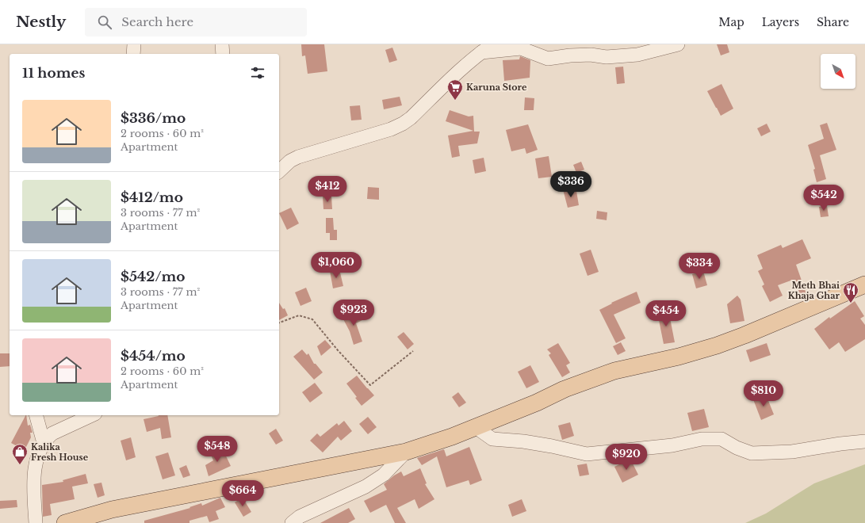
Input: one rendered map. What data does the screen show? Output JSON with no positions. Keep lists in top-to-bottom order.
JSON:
{
  "places": {
    "supermarket": ["Karuna Store"],
    "restaurant": ["Meth Bhai Khaja Ghar"],
    "shop": ["Kalika Fresh House"]
  },
  "north": "bottom right",
  "page": {
    "header": "Nestly",
    "search": "Search here",
    "nav": ["Map", "Layers", "Share"],
    "heading": "11 homes",
    "list": [
      {
        "name": "$336/mo",
        "note": "2 rooms · 60 m² · Apartment"
      },
      {
        "name": "$412/mo",
        "note": "3 rooms · 77 m² · Apartment"
      },
      {
        "name": "$542/mo",
        "note": "3 rooms · 77 m² · Apartment"
      },
      {
        "name": "$454/mo",
        "note": "2 rooms · 60 m² · Apartment"
      }
    ],
    "price": [
      "$336",
      "$412",
      "$542",
      "$1,060",
      "$334",
      "$923",
      "$454",
      "$810",
      "$548",
      "$920",
      "$664"
    ]
  }
}
